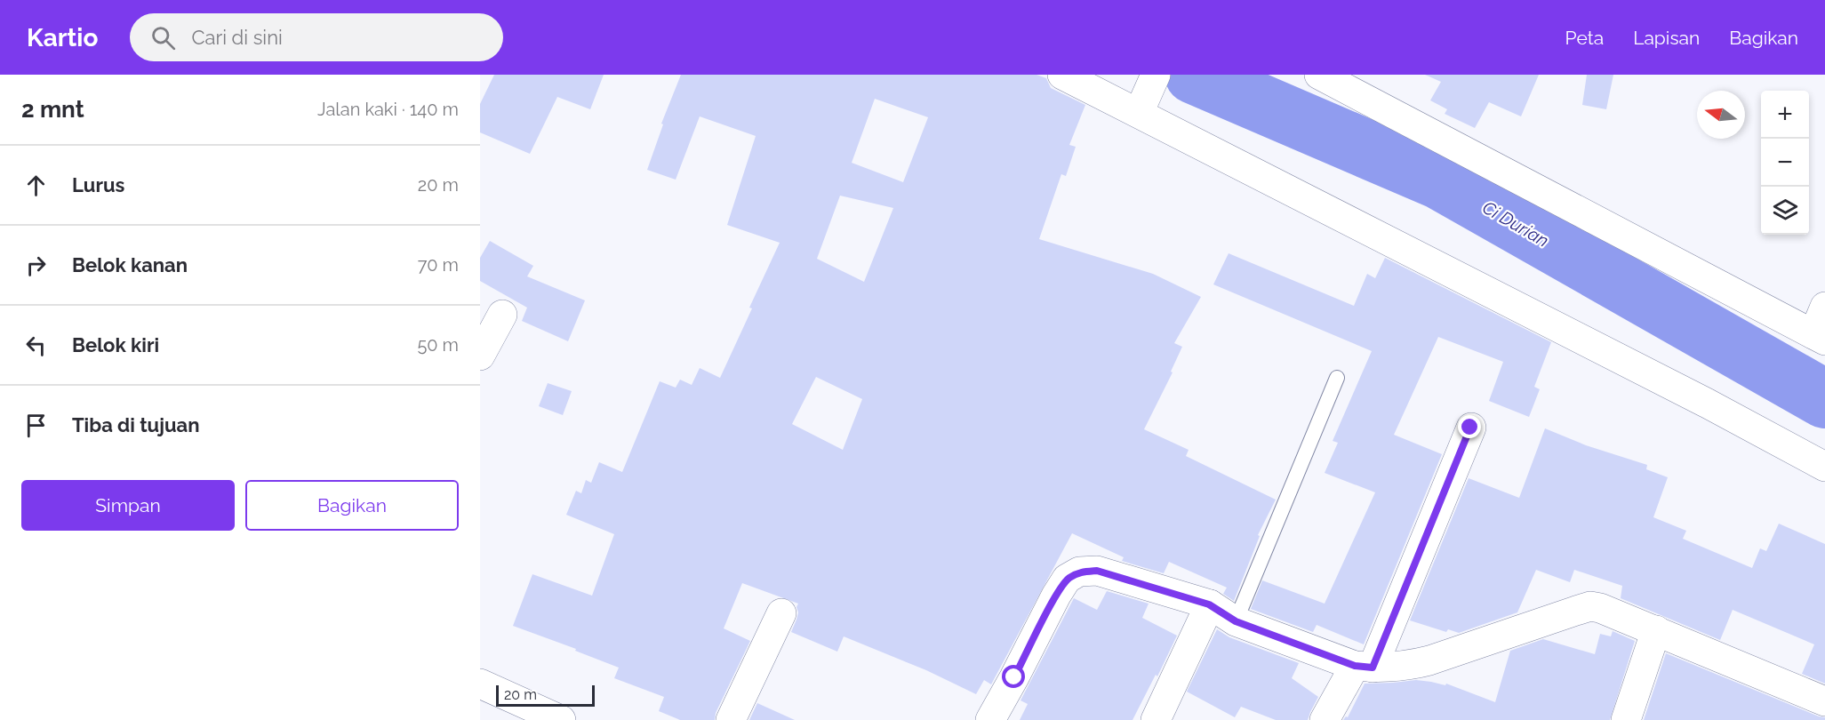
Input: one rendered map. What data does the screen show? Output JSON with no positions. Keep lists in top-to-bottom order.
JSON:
{
  "water": ["Ci Durian"],
  "scale_bar": "20 m",
  "north": "left",
  "page": {
    "header": "Kartio",
    "search": "Cari di sini",
    "nav": ["Peta", "Lapisan", "Bagikan"],
    "heading": ["2 mnt", "Jalan kaki · 140 m"],
    "map_buttons": ["+", "−"],
    "list": [
      ["Lurus", "20 m"],
      ["Belok kanan", "70 m"],
      ["Belok kiri", "50 m"],
      "Tiba di tujuan"
    ],
    "buttons": ["Simpan", "Bagikan"],
    "scale": "20 m"
  }
}
